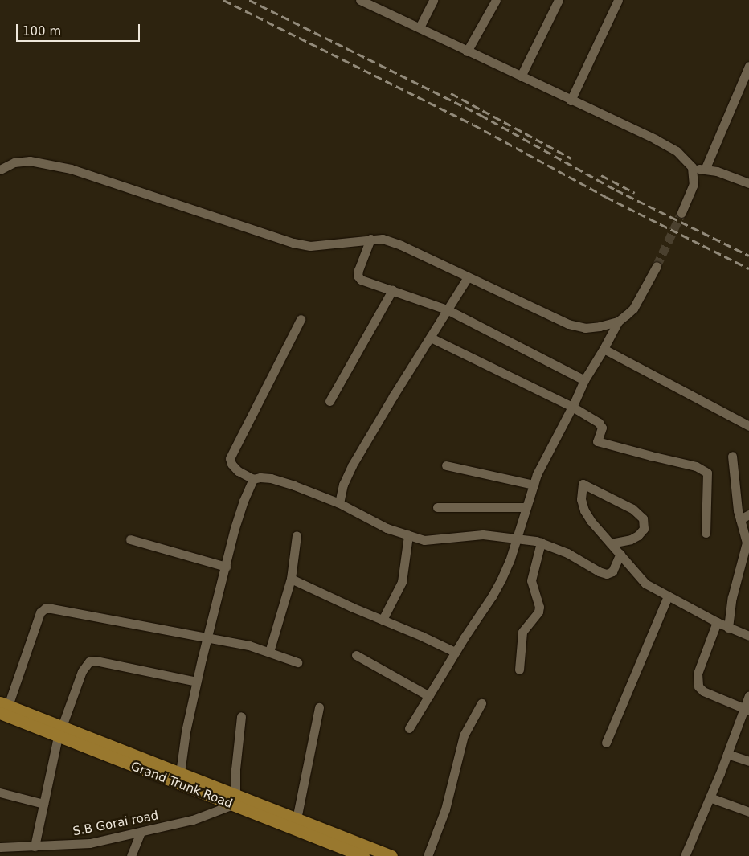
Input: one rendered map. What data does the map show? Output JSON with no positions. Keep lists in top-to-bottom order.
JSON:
{
  "streets": {
    "main road": ["Grand Trunk Road"],
    "street": ["S.B Gorai road"]
  },
  "crossings": [
    ["Grand Trunk Road", "S.B Gorai road"]
  ],
  "scale_bar": "100 m"
}
